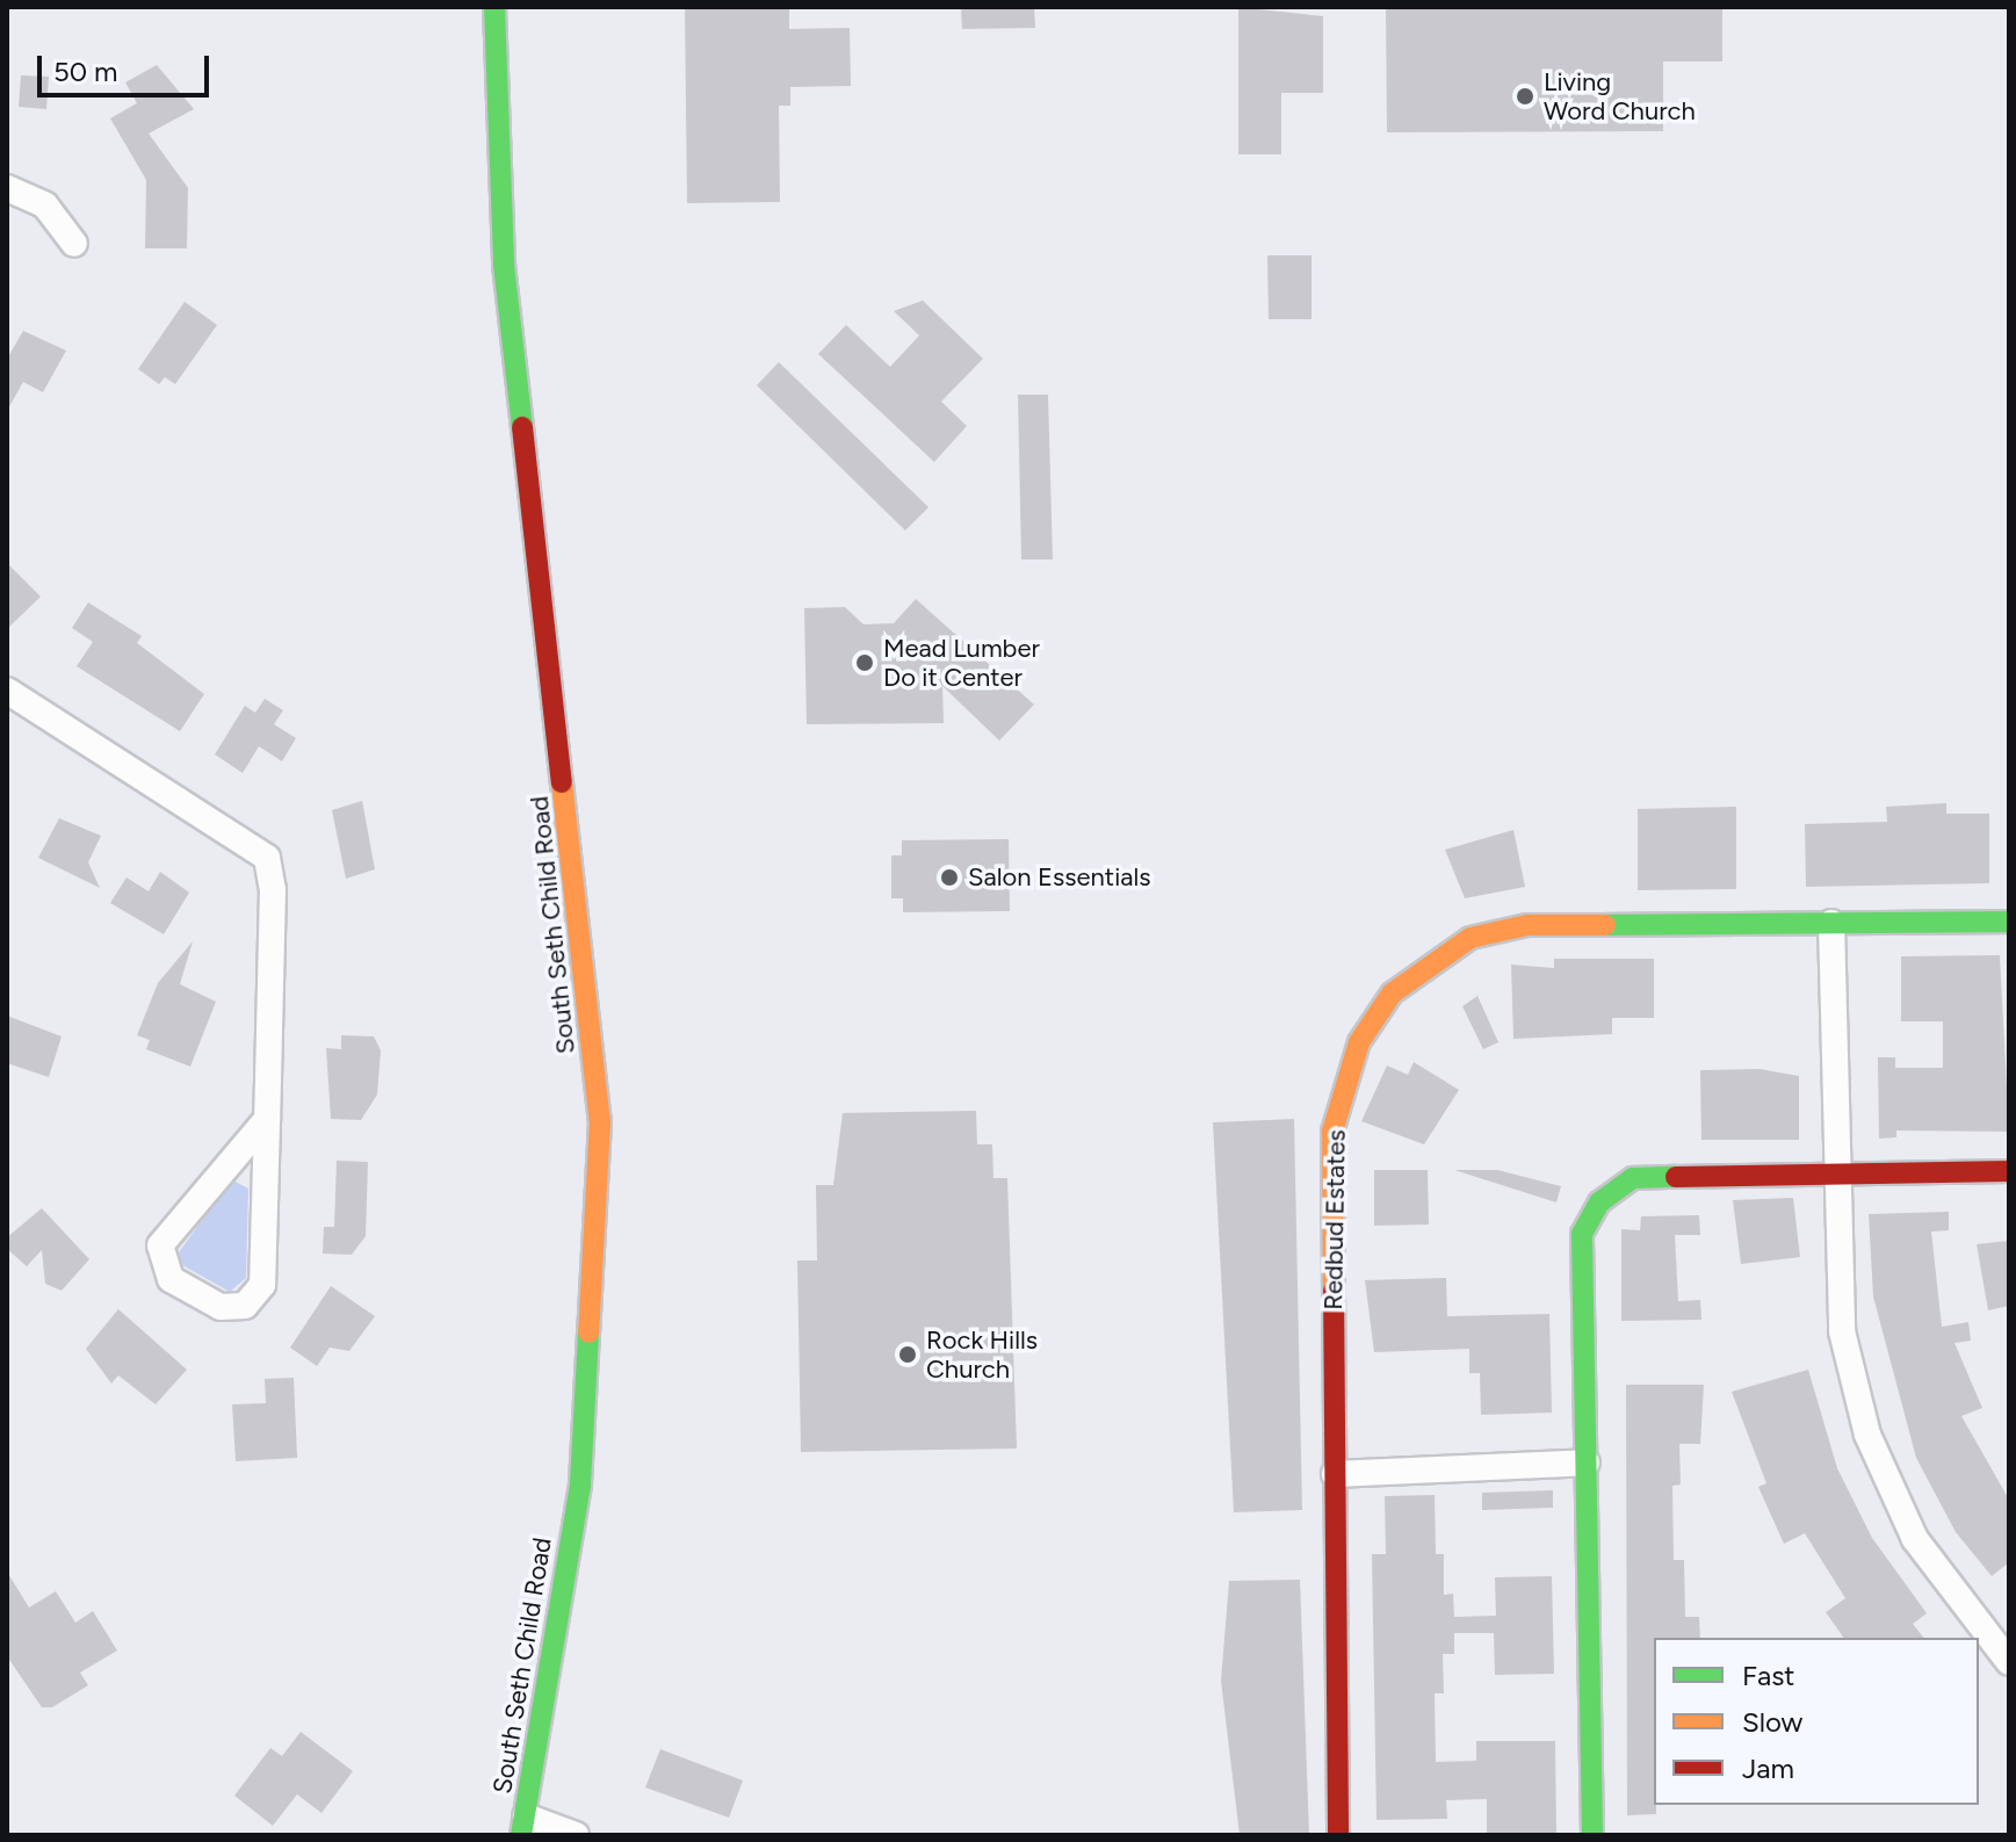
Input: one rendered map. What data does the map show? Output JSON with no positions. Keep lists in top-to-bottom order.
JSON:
{
  "streets": {
    "street": ["South Seth Child Road", "Redbud Estates"]
  },
  "places": [
    "Living Word Church",
    "Mead Lumber Do it Center",
    "Salon Essentials",
    "Rock Hills Church"
  ],
  "legend": ["Fast", "Slow", "Jam"],
  "scale_bar": "50 m"
}
